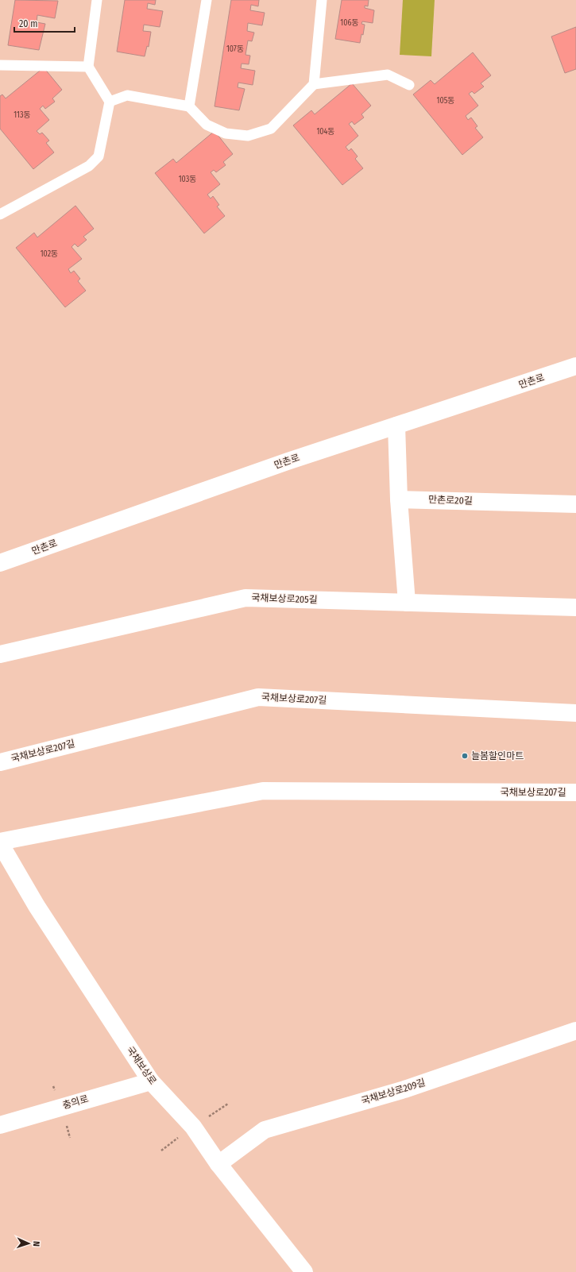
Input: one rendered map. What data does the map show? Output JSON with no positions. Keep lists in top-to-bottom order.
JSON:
{
  "streets": {
    "street": [
      "만촌로",
      "만촌로20길",
      "국채보상로205길",
      "국채보상로207길",
      "국채보상로",
      "국채보상로209길",
      "충의로"
    ]
  },
  "crossings": [
    ["국채보상로207길", "국채보상로"],
    ["국채보상로", "국채보상로209길"],
    ["국채보상로", "충의로"]
  ],
  "places": ["늘봄할인마트"],
  "house_numbers": [
    "106동",
    "107동",
    "105동",
    "113동",
    "104동",
    "103동",
    "102동"
  ],
  "scale_bar": "20 m",
  "north": "right"
}
